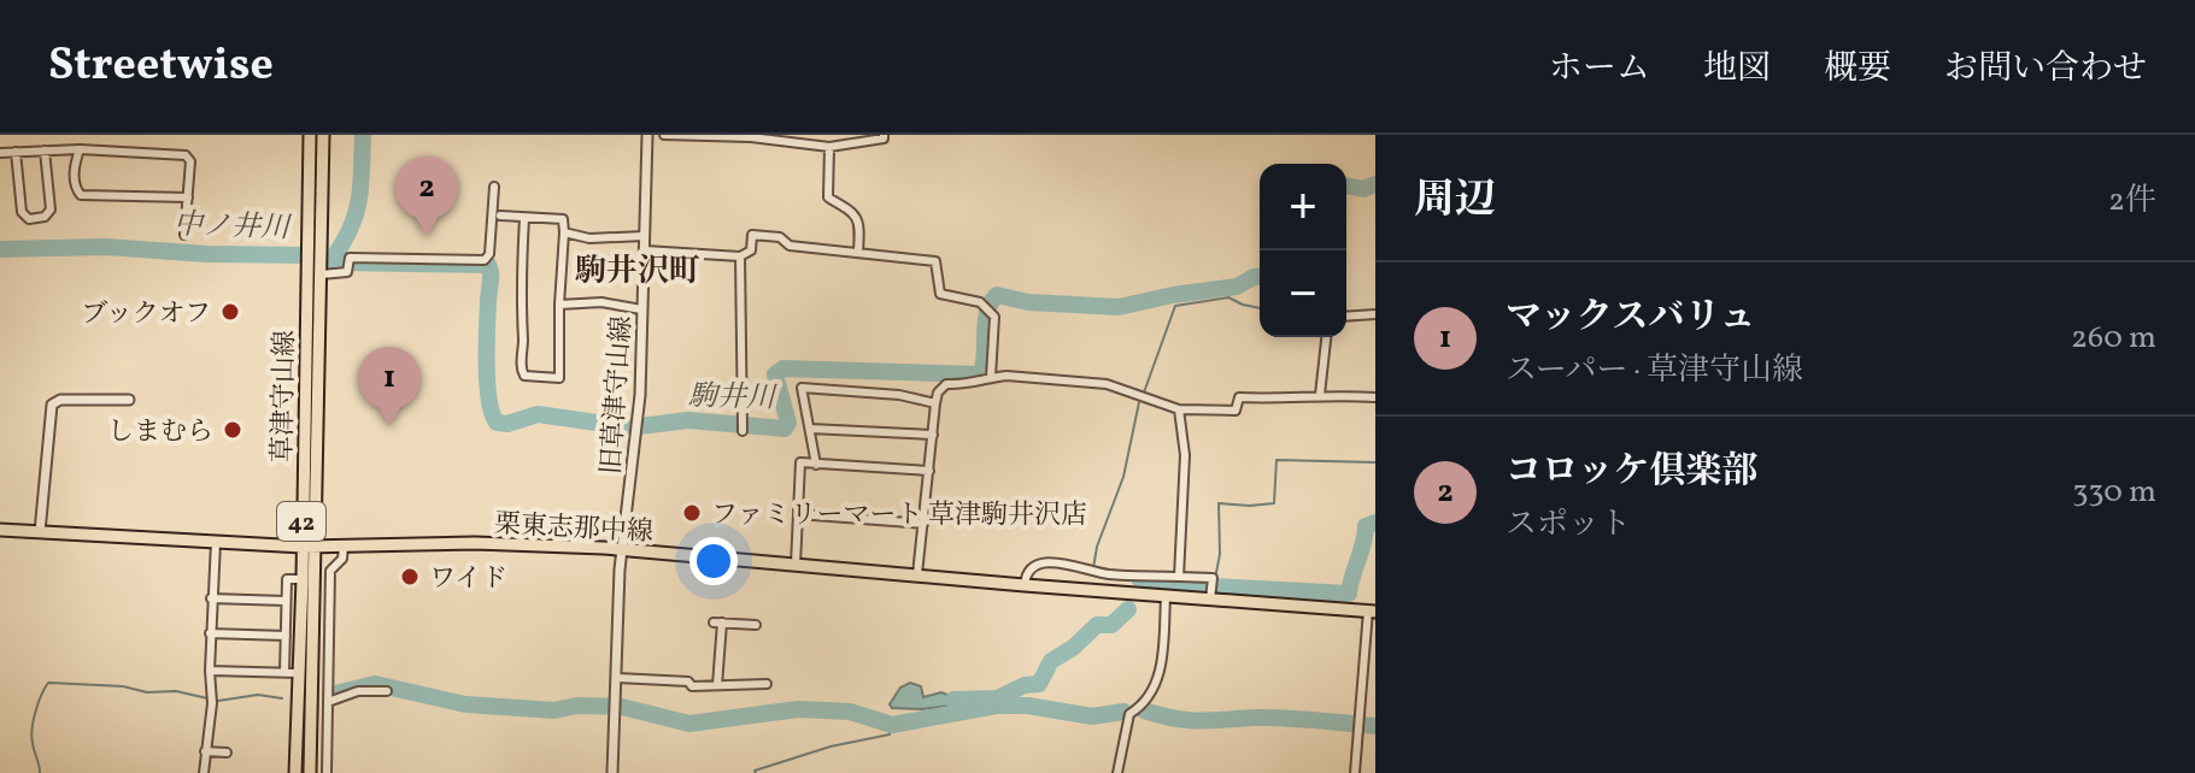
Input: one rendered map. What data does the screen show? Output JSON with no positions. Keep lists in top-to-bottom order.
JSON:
{
  "streets": {
    "main road": ["草津守山線", "42", "栗東志那中線"],
    "street": ["旧草津守山線"]
  },
  "crossings": [
    ["旧草津守山線", "栗東志那中線"],
    ["草津守山線", "栗東志那中線"]
  ],
  "districts": ["駒井沢町"],
  "water": ["中ノ井川", "駒井川"],
  "places": [
    "ブックオフ",
    "しまむら",
    "ファミリーマート 草津駒井沢店",
    "ワイド"
  ],
  "page": {
    "header": "Streetwise",
    "nav": [
      "ホーム",
      "地図",
      "概要",
      "お問い合わせ"
    ],
    "heading": ["周辺", "2件"],
    "pins": ["2", "1"],
    "map_buttons": ["+", "−"],
    "list": [
      {
        "mark": "1",
        "name": "マックスバリュ",
        "note": "スーパー · 草津守山線",
        "value": "260 m"
      },
      {
        "mark": "2",
        "name": "コロッケ倶楽部",
        "note": "スポット",
        "value": "330 m"
      }
    ]
  }
}
